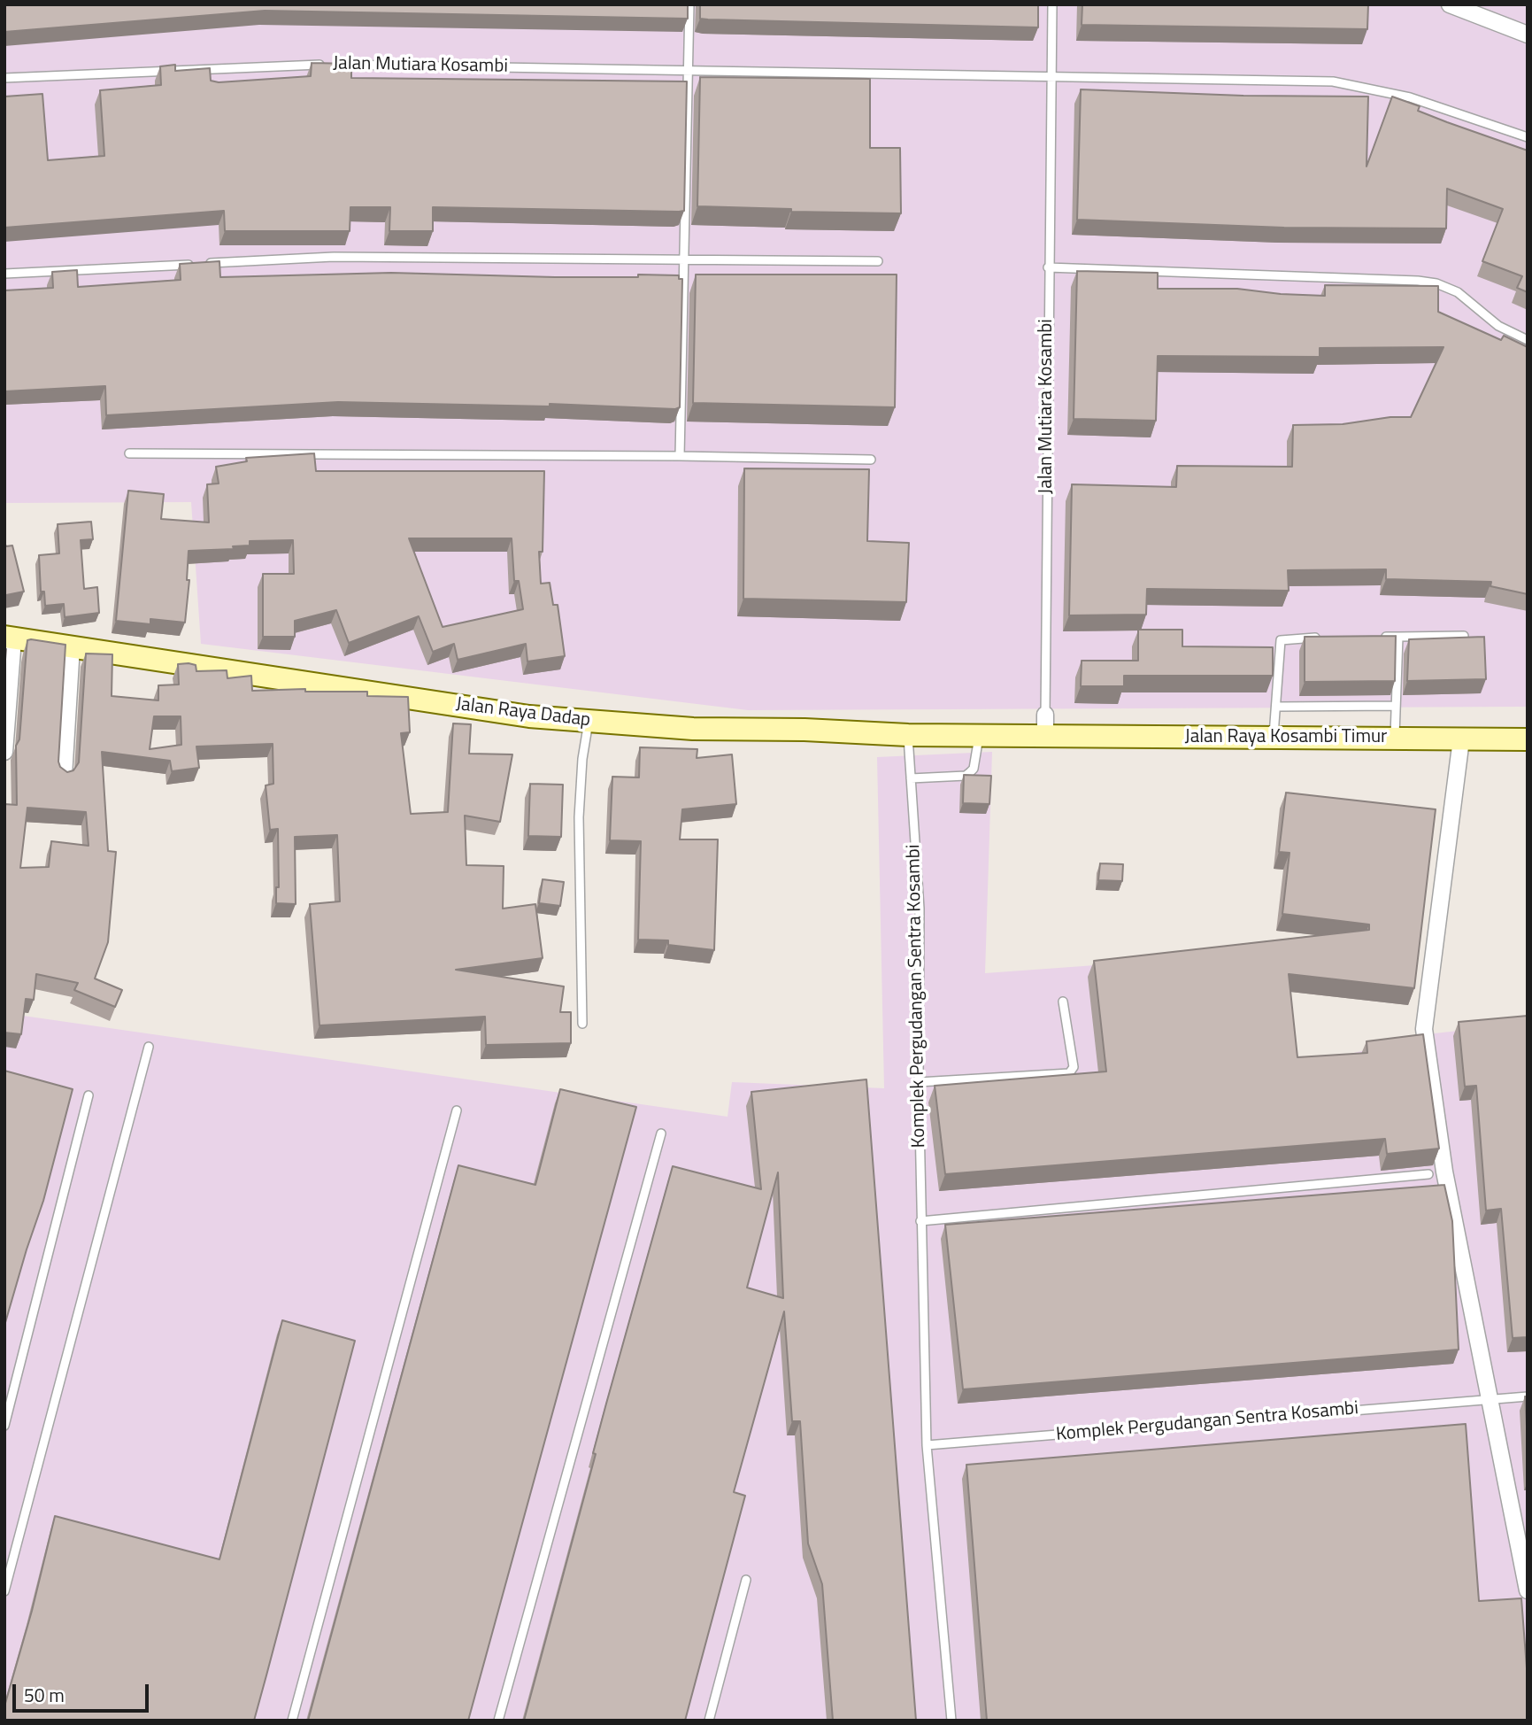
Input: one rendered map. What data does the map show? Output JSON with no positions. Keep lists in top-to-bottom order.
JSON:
{
  "streets": {
    "main road": ["Jalan Raya Dadap", "Jalan Raya Kosambi Timur"],
    "lane": ["Jalan Mutiara Kosambi", "Komplek Pergudangan Sentra Kosambi"]
  },
  "crossings": [
    ["Jalan Mutiara Kosambi", "Jalan Raya Dadap"],
    ["Jalan Mutiara Kosambi", "Jalan Raya Kosambi Timur"],
    ["Jalan Raya Dadap", "Jalan Raya Kosambi Timur"],
    ["Jalan Raya Dadap", "Komplek Pergudangan Sentra Kosambi"]
  ],
  "scale_bar": "50 m"
}
